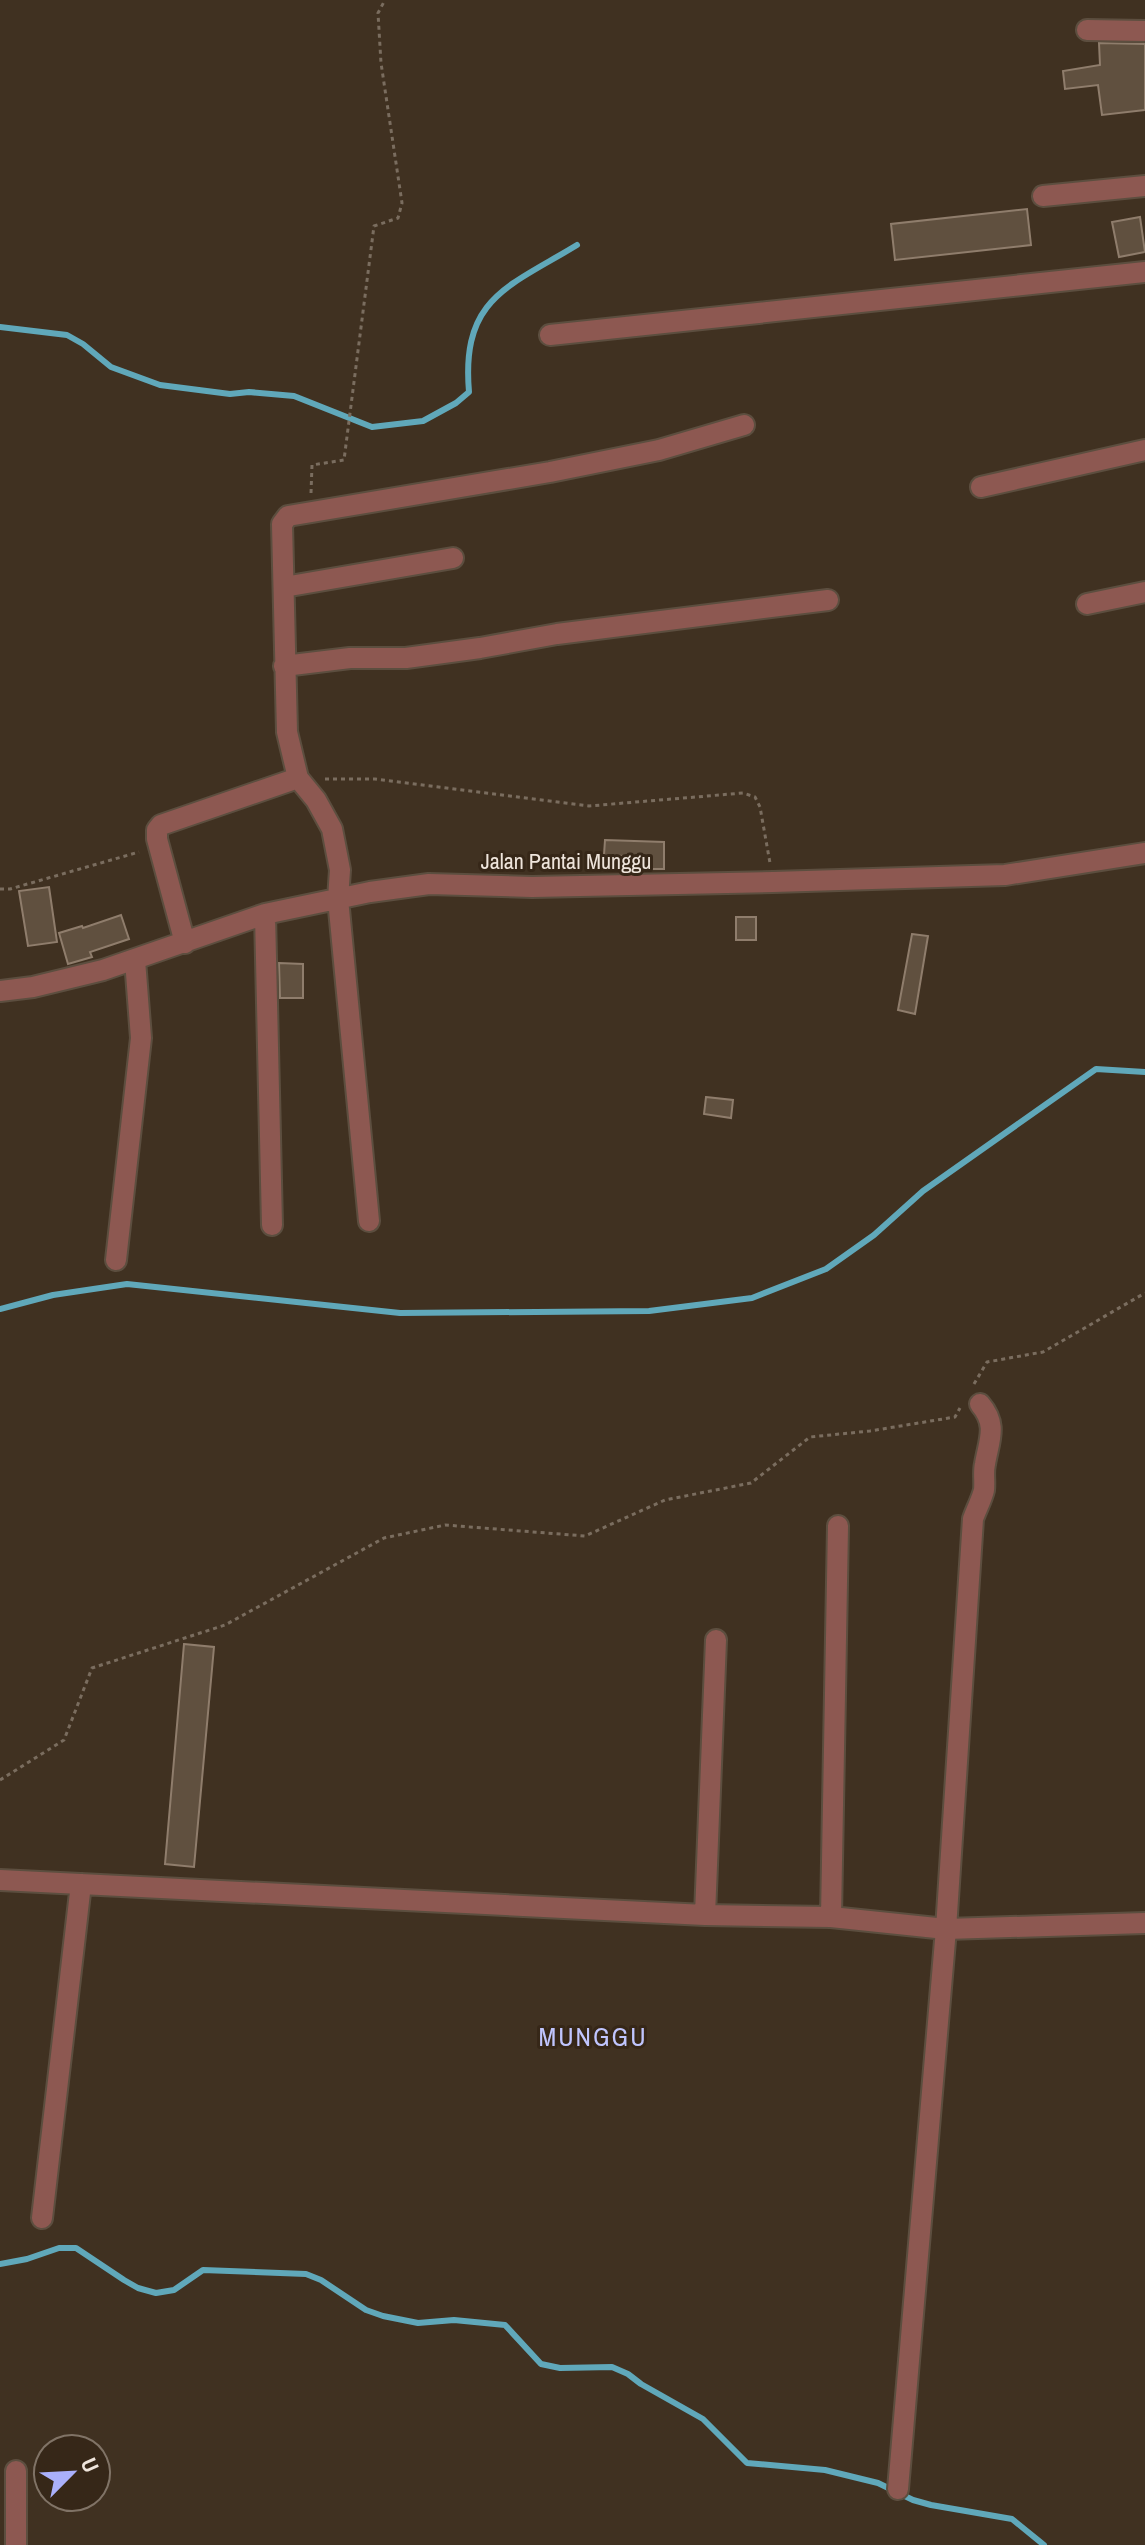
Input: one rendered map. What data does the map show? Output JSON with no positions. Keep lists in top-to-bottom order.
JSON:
{
  "streets": {
    "street": ["Jalan Pantai Munggu"]
  },
  "districts": ["MUNGGU"],
  "north": "top right"
}
